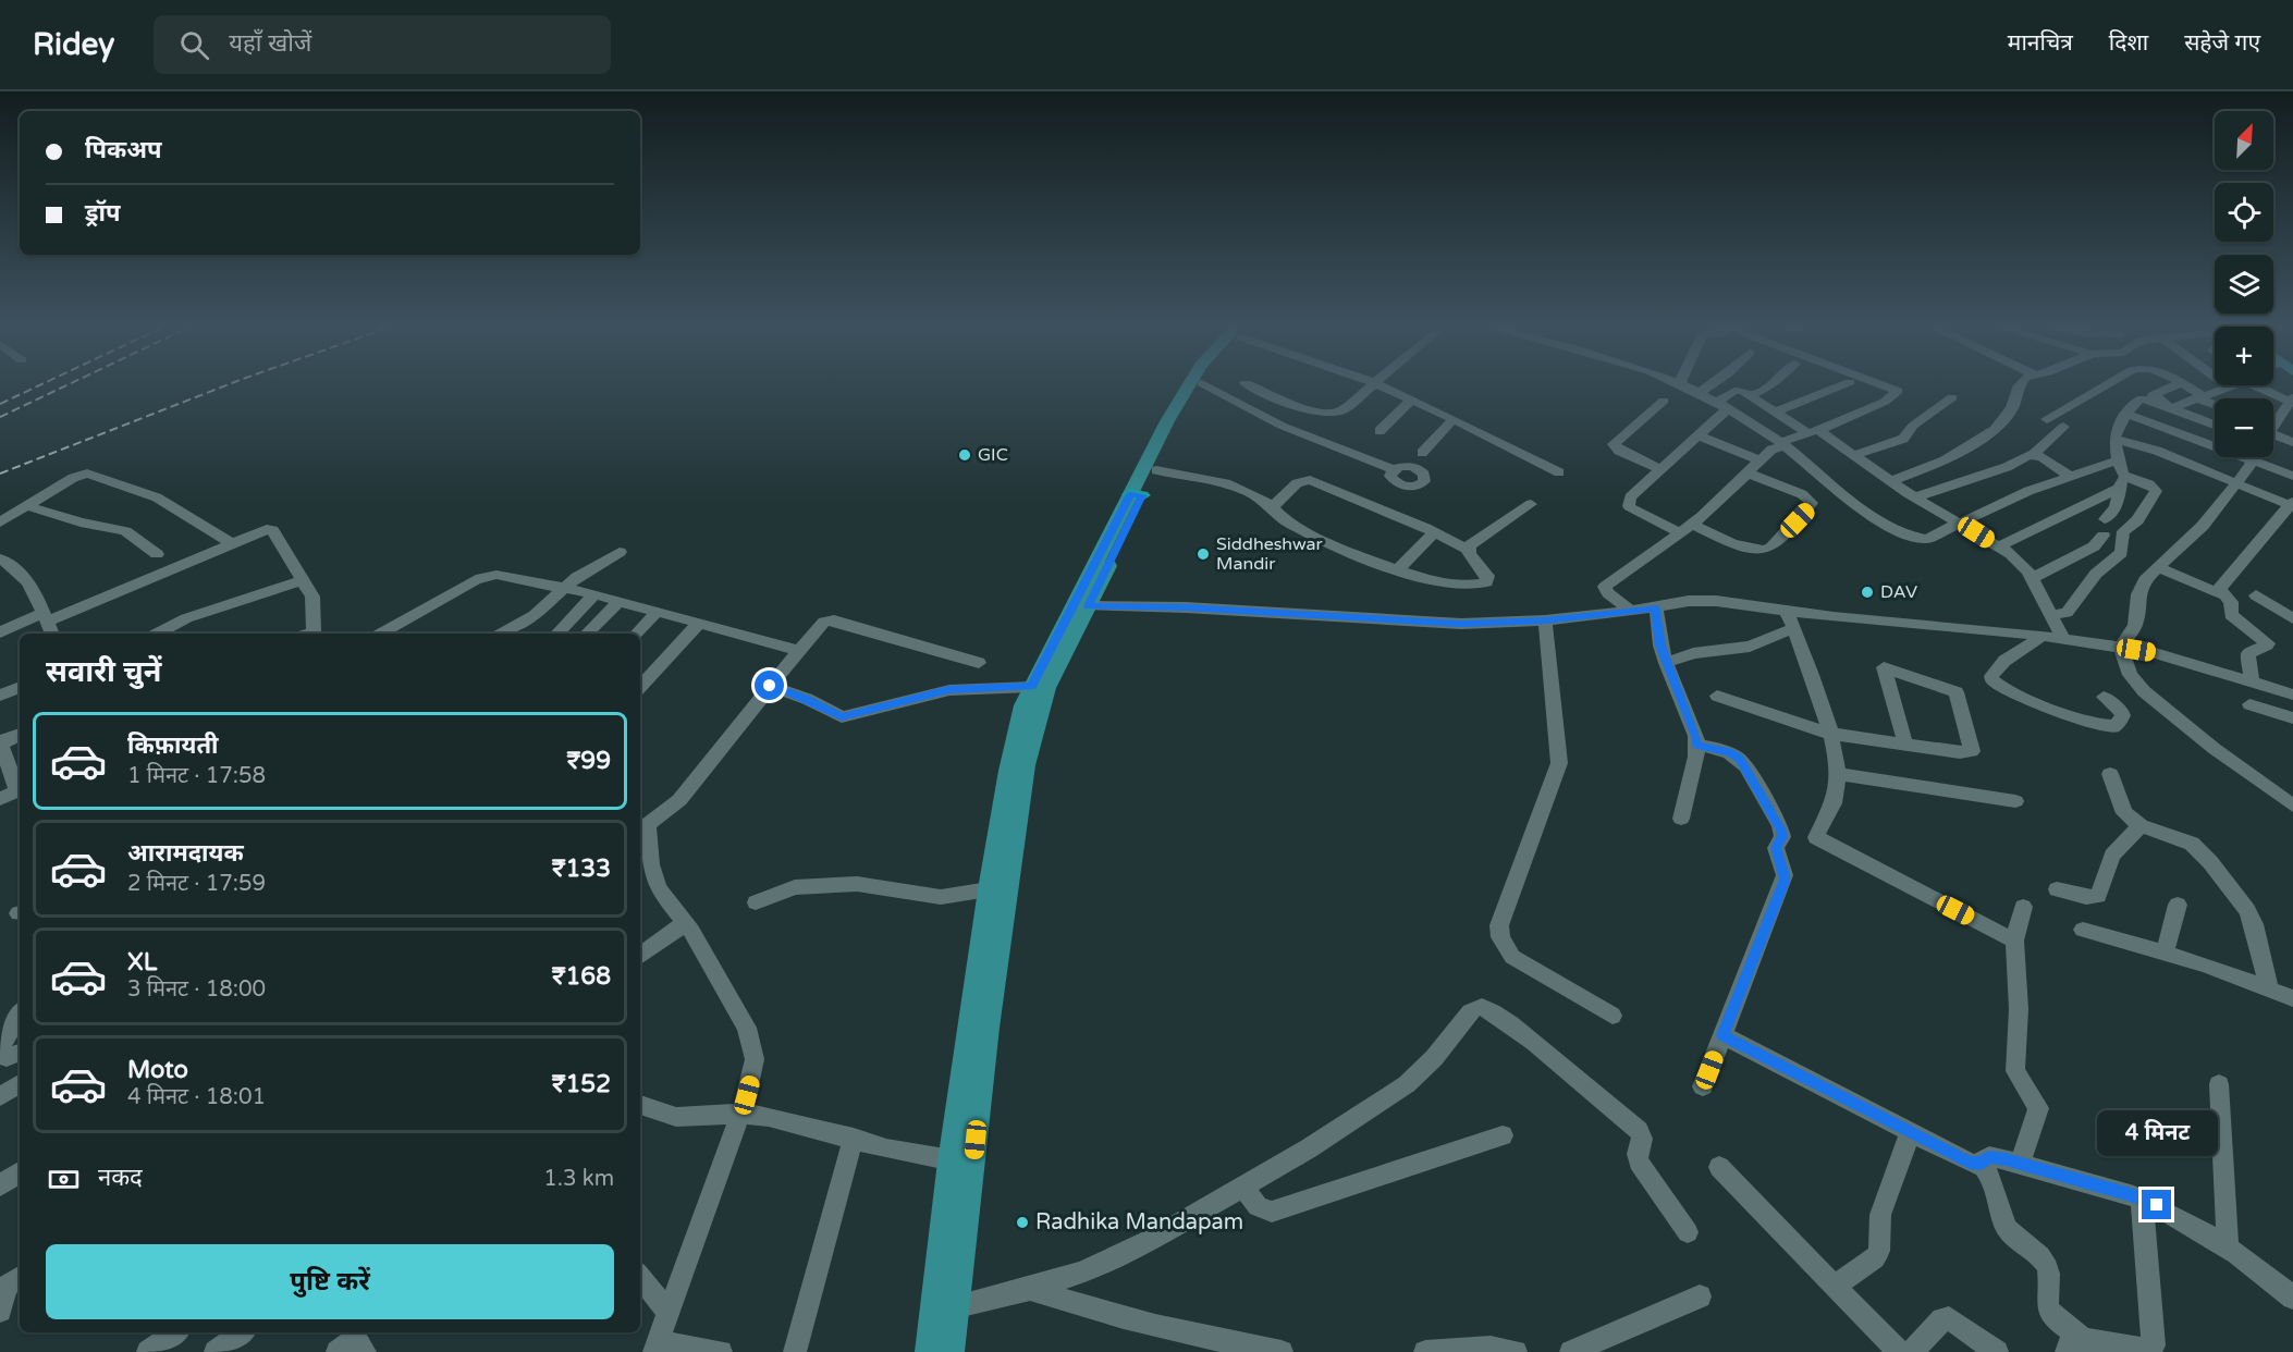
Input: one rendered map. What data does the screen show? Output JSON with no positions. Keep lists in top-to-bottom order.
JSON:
{
  "places": [
    "GIC",
    "Siddheshwar Mandir",
    "DAV",
    "Radhika Mandapam"
  ],
  "north": "top right",
  "page": {
    "header": "Ridey",
    "search": "यहाँ खोजें",
    "nav": ["मानचित्र", "दिशा", "सहेजे गए"],
    "map_buttons": ["+", "−"],
    "banner": ["पिकअप", "ड्रॉप"],
    "heading": "सवारी चुनें",
    "list": [
      {
        "name": "किफ़ायती",
        "note": "1 मिनट · 17:58",
        "value": "₹99"
      },
      {
        "name": "आरामदायक",
        "note": "2 मिनट · 17:59",
        "value": "₹133"
      },
      {
        "name": "XL",
        "note": "3 मिनट · 18:00",
        "value": "₹168"
      },
      {
        "name": "Moto",
        "note": "4 मिनट · 18:01",
        "value": "₹152"
      }
    ],
    "bubble": "4 मिनट",
    "pay": ["नकद", "1.3 km"],
    "buttons": "पुष्टि करें"
  }
}
